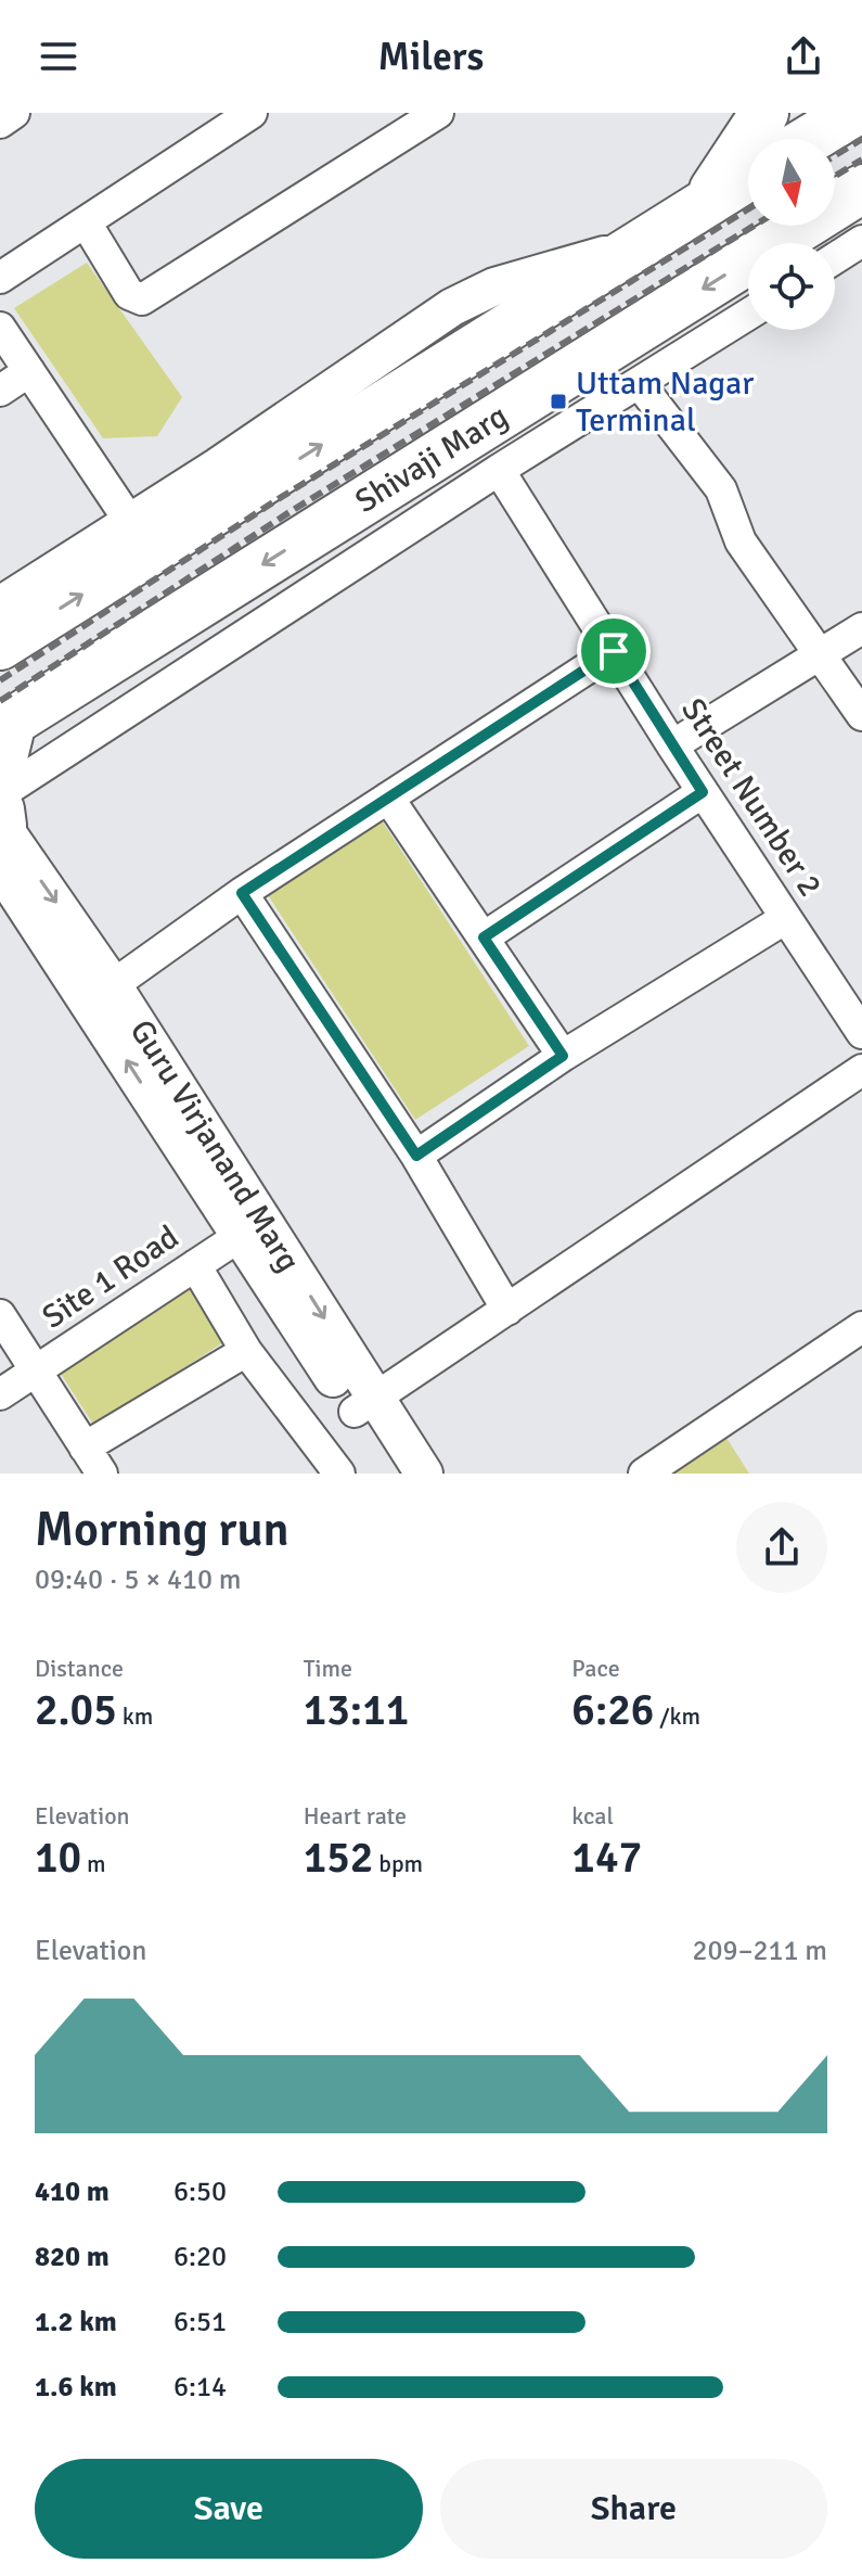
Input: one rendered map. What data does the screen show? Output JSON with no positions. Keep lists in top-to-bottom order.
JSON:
{
  "streets": {
    "main road": ["Shivaji Marg"],
    "street": ["Street Number 2", "Guru Virjanand Marg", "Site 1 Road"]
  },
  "crossings": [
    ["Guru Virjanand Marg", "Site 1 Road"]
  ],
  "places": {
    "transit": ["Uttam Nagar Terminal"]
  },
  "north": "bottom",
  "page": {
    "header": "Milers",
    "heading": ["Morning run", "09:40 · 5 × 410 m"],
    "stats": [
      ["Distance", "2.05 km"],
      ["Time", "13:11"],
      ["Pace", "6:26 /km"],
      ["Elevation", "10 m"],
      ["Heart rate", "152 bpm"],
      ["kcal", "147"]
    ],
    "chart": ["Elevation", "209–211 m"],
    "list": [
      {
        "name": "410 m",
        "note": "6:50"
      },
      {
        "name": "820 m",
        "note": "6:20"
      },
      {
        "name": "1.2 km",
        "note": "6:51"
      },
      {
        "name": "1.6 km",
        "note": "6:14"
      }
    ],
    "buttons": ["Save", "Share"]
  }
}
